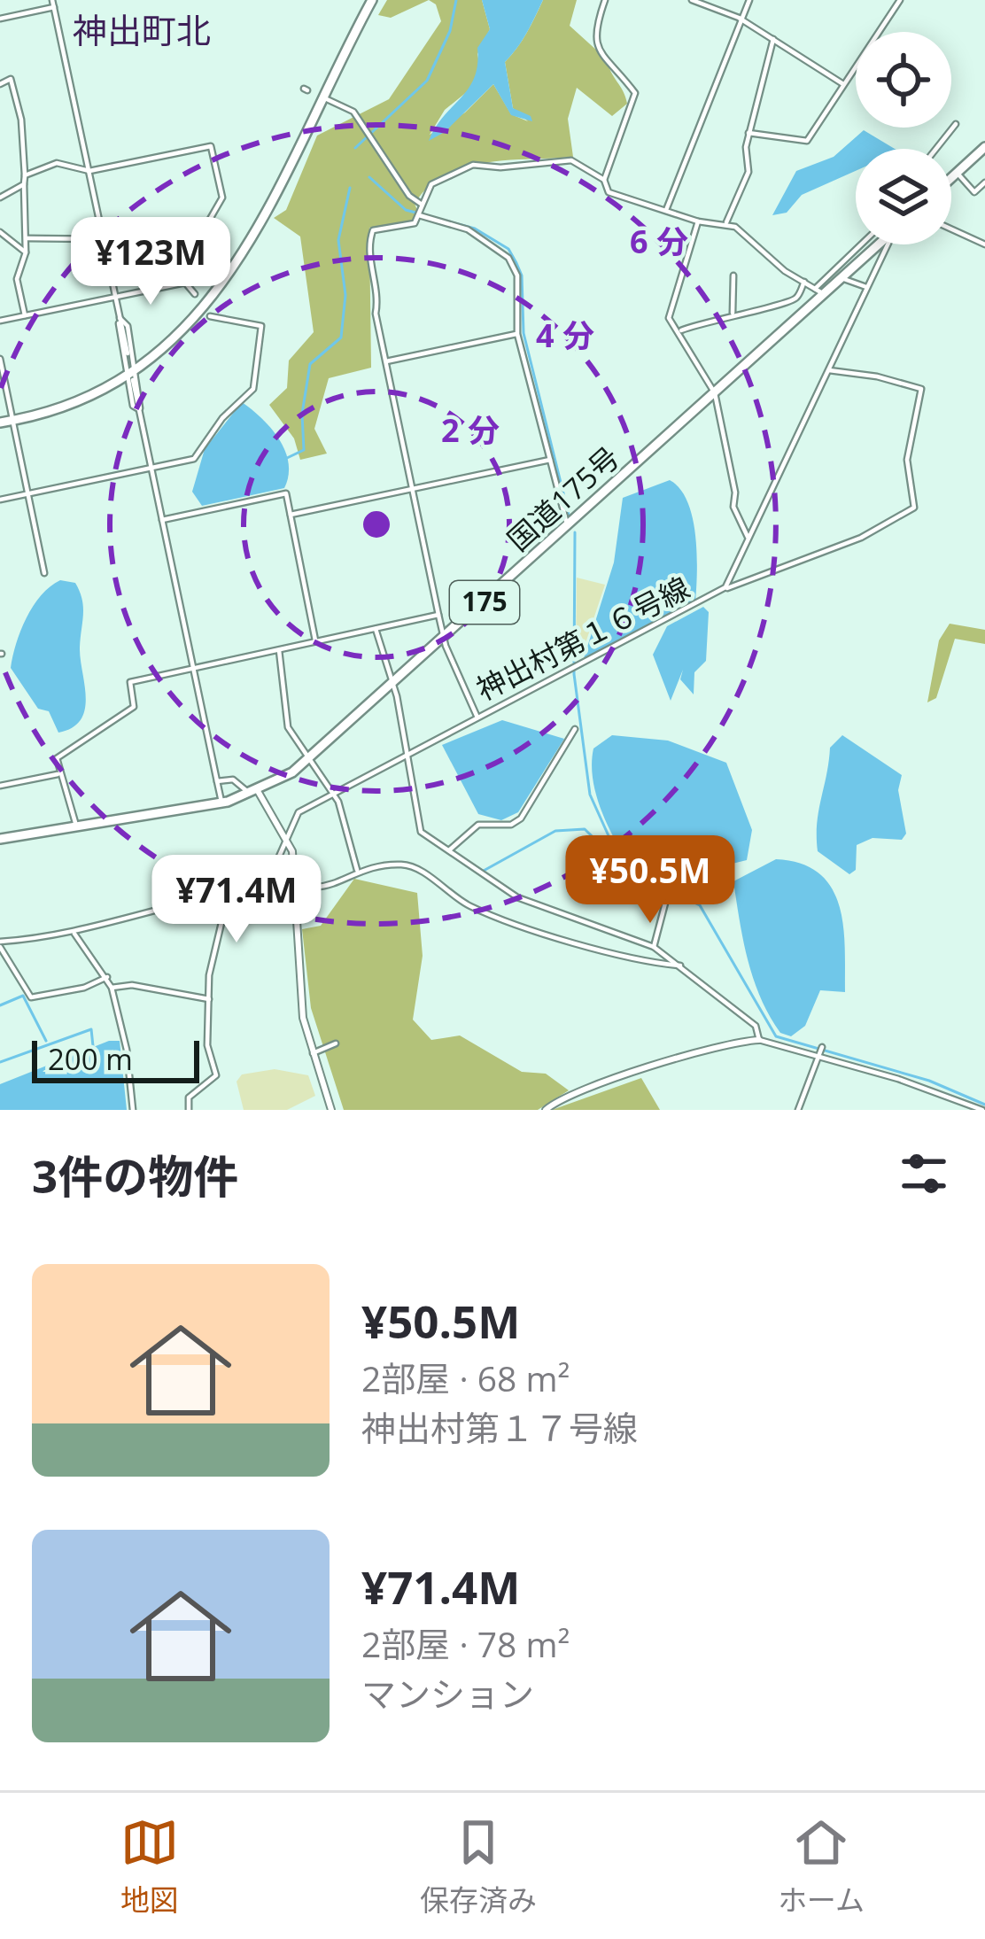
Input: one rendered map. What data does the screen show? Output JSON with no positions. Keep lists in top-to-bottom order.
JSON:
{
  "streets": {
    "highway": ["国道175号", "175"],
    "street": ["神出村第１６号線"]
  },
  "districts": ["神出町北"],
  "scale_bar": "200 m",
  "page": {
    "price": ["¥123M", "¥50.5M", "¥71.4M"],
    "scale": "200 m",
    "heading": "3件の物件",
    "list": [
      {
        "name": "¥50.5M",
        "note": "2部屋 · 68 m² · 神出村第１７号線"
      },
      {
        "name": "¥71.4M",
        "note": "2部屋 · 78 m² · マンション"
      }
    ],
    "tabs": ["地図", "保存済み", "ホーム"]
  },
  "rings": ["6 分", "4 分", "2 分"]
}
